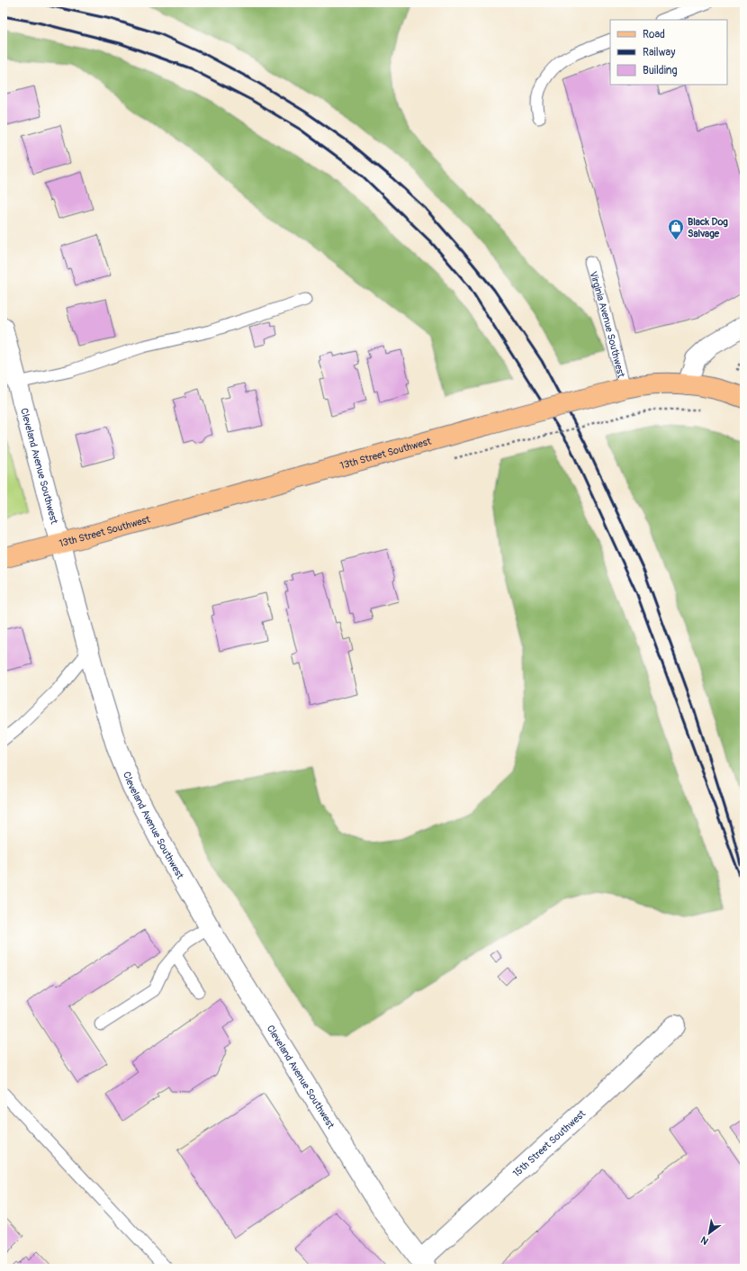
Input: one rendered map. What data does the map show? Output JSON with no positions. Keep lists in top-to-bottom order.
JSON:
{
  "streets": {
    "main road": ["13th Street Southwest"],
    "street": ["Cleveland Avenue Southwest", "15th Street Southwest"],
    "lane": ["Virginia Avenue Southwest"]
  },
  "crossings": [
    ["Virginia Avenue Southwest", "13th Street Southwest"],
    ["13th Street Southwest", "Cleveland Avenue Southwest"],
    ["Cleveland Avenue Southwest", "15th Street Southwest"]
  ],
  "places": {
    "shop": ["Black Dog Salvage"]
  },
  "legend": ["Road", "Railway", "Building"],
  "north": "bottom left"
}
